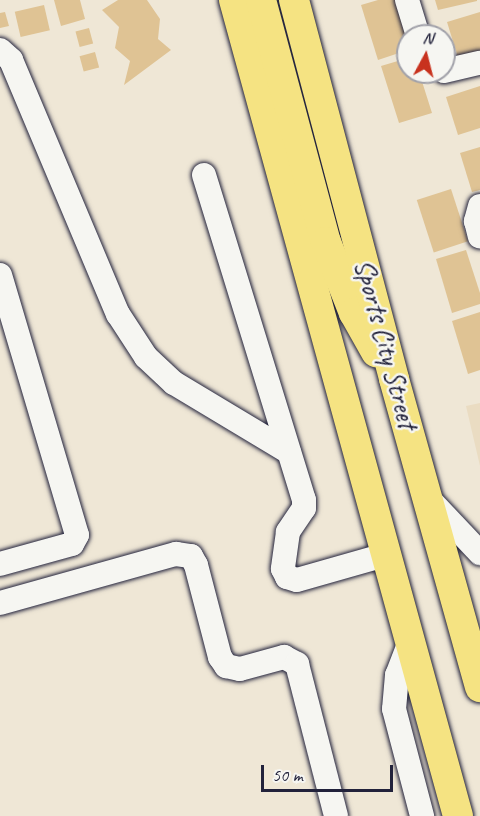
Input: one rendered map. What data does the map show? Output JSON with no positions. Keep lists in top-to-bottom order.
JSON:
{
  "streets": {
    "main road": ["Sports City Street"]
  },
  "scale_bar": "50 m",
  "north": "top"
}
